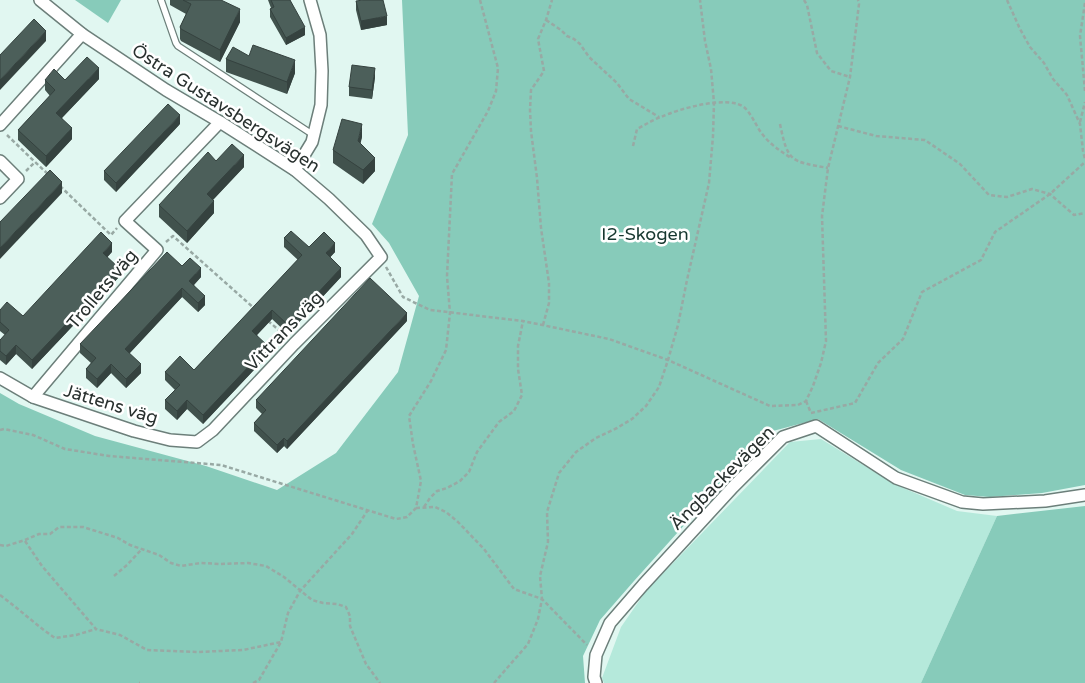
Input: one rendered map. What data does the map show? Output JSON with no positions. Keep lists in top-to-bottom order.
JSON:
{
  "streets": {
    "street": [
      "Östra Gustavsbergsvägen",
      "Trollets väg",
      "Vittrans väg",
      "Jättens väg",
      "Ängbackevägen"
    ]
  },
  "crossings": [
    ["Östra Gustavsbergsvägen", "Trollets väg"],
    ["Östra Gustavsbergsvägen", "Vittrans väg"],
    ["Trollets väg", "Jättens väg"],
    ["Vittrans väg", "Jättens väg"]
  ],
  "parks": ["I2-Skogen"]
}
